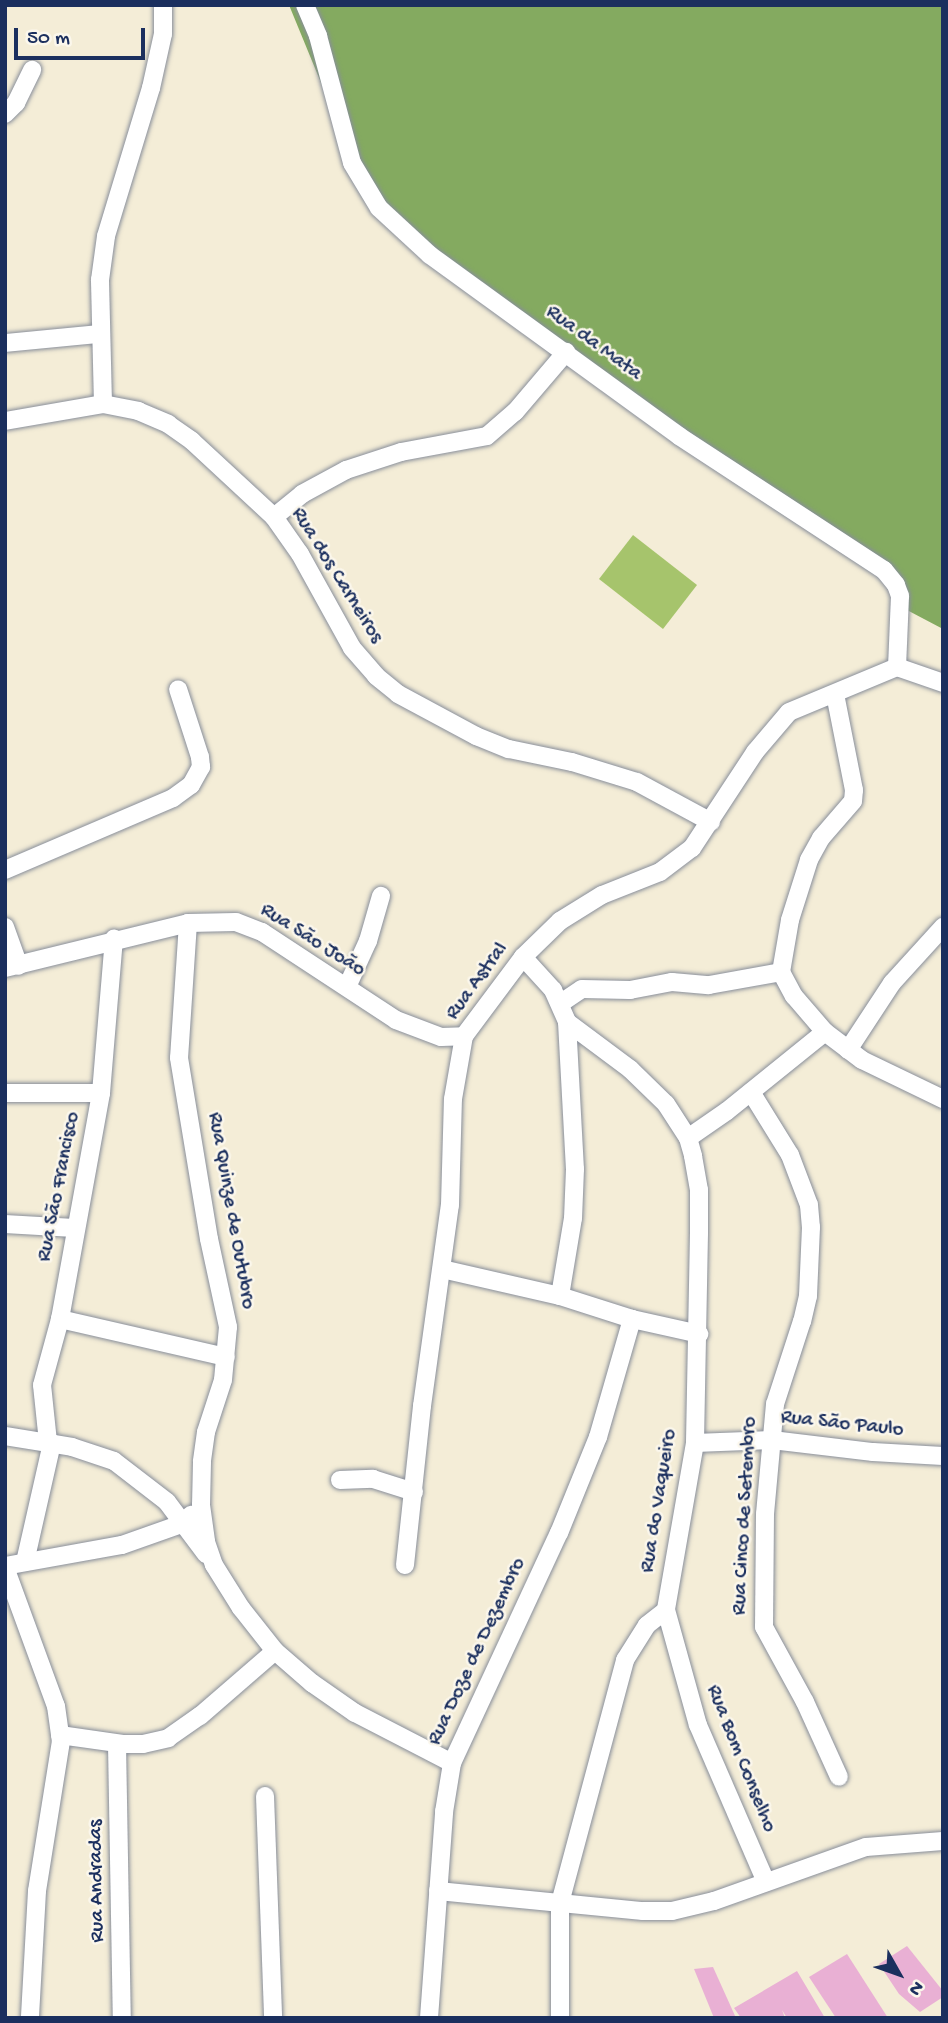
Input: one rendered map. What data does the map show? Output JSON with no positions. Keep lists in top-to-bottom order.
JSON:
{
  "streets": {
    "street": [
      "Rua da Mata",
      "Rua dos Carneiros",
      "Rua São João",
      "Rua Astral",
      "Rua São Francisco",
      "Rua Quinze de Outubro",
      "Rua São Paulo",
      "Rua do Vaqueiro",
      "Rua Cinco de Setembro",
      "Rua Doze de Dezembro",
      "Rua Bom Conselho",
      "Rua Andradas"
    ]
  },
  "crossings": [
    ["Rua da Mata", "Rua Astral"],
    ["Rua dos Carneiros", "Rua Astral"],
    ["Rua São João", "Rua Astral"],
    ["Rua São João", "Rua São Francisco"],
    ["Rua São João", "Rua Quinze de Outubro"],
    ["Rua São Paulo", "Rua do Vaqueiro"],
    ["Rua São Paulo", "Rua Cinco de Setembro"],
    ["Rua do Vaqueiro", "Rua Bom Conselho"]
  ],
  "scale_bar": "50 m",
  "north": "bottom right"
}
